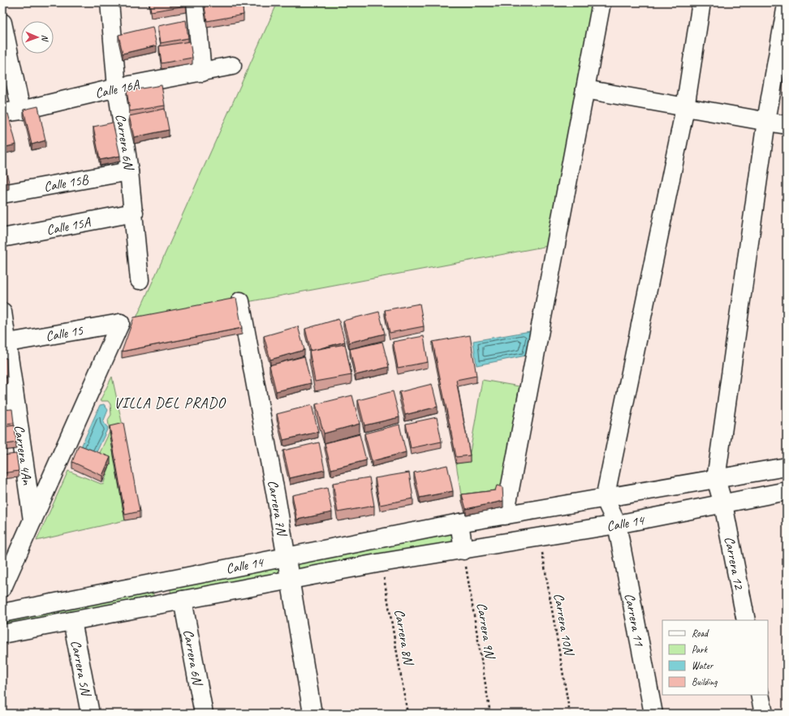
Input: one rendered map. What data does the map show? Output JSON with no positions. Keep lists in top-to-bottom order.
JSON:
{
  "streets": {
    "street": [
      "Calle 16A",
      "Carrera 6N",
      "Calle 15B",
      "Calle 15A",
      "Calle 15",
      "Carrera 4An",
      "Carrera 7N",
      "Calle 14",
      "Carrera 12",
      "Carrera 11",
      "Carrera 5N"
    ],
    "path": ["Carrera 10N", "Carrera 9N", "Carrera 8N"]
  },
  "crossings": [
    ["Calle 16A", "Carrera 6N"],
    ["Carrera 6N", "Calle 15B"],
    ["Carrera 6N", "Calle 15A"],
    ["Carrera 6N", "Calle 14"],
    ["Calle 15", "Carrera 4An"],
    ["Carrera 7N", "Calle 14"],
    ["Calle 14", "Carrera 12"],
    ["Calle 14", "Carrera 11"],
    ["Calle 14", "Carrera 10N"],
    ["Calle 14", "Carrera 9N"],
    ["Calle 14", "Carrera 8N"],
    ["Calle 14", "Carrera 5N"]
  ],
  "districts": ["VILLA DEL PRADO"],
  "legend": [
    "Road",
    "Park",
    "Water",
    "Building"
  ],
  "north": "right"
}
